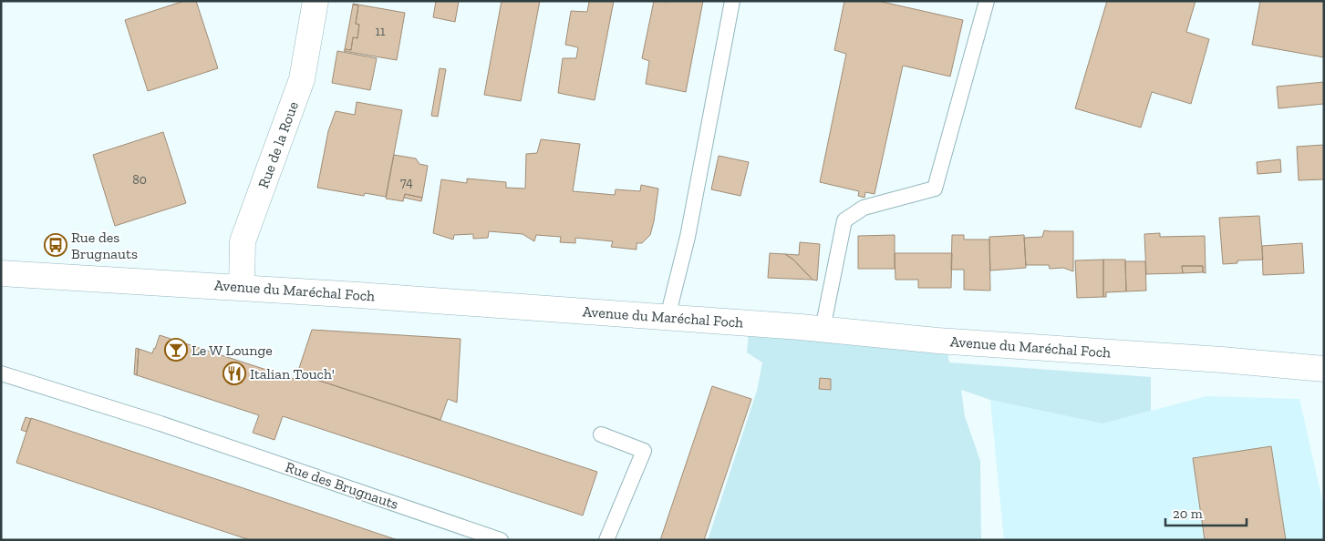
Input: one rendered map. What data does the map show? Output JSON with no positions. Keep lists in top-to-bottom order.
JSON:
{
  "streets": {
    "main road": ["Rue de la Roue", "Avenue du Maréchal Foch"],
    "lane": ["Rue des Brugnauts"]
  },
  "crossings": [
    ["Rue de la Roue", "Avenue du Maréchal Foch"]
  ],
  "places": {
    "bus stop": ["Rue des Brugnauts"],
    "bar": ["Le W Lounge"],
    "restaurant": ["Italian Touch'"]
  },
  "house_numbers": ["11", "80", "74"],
  "scale_bar": "20 m"
}
